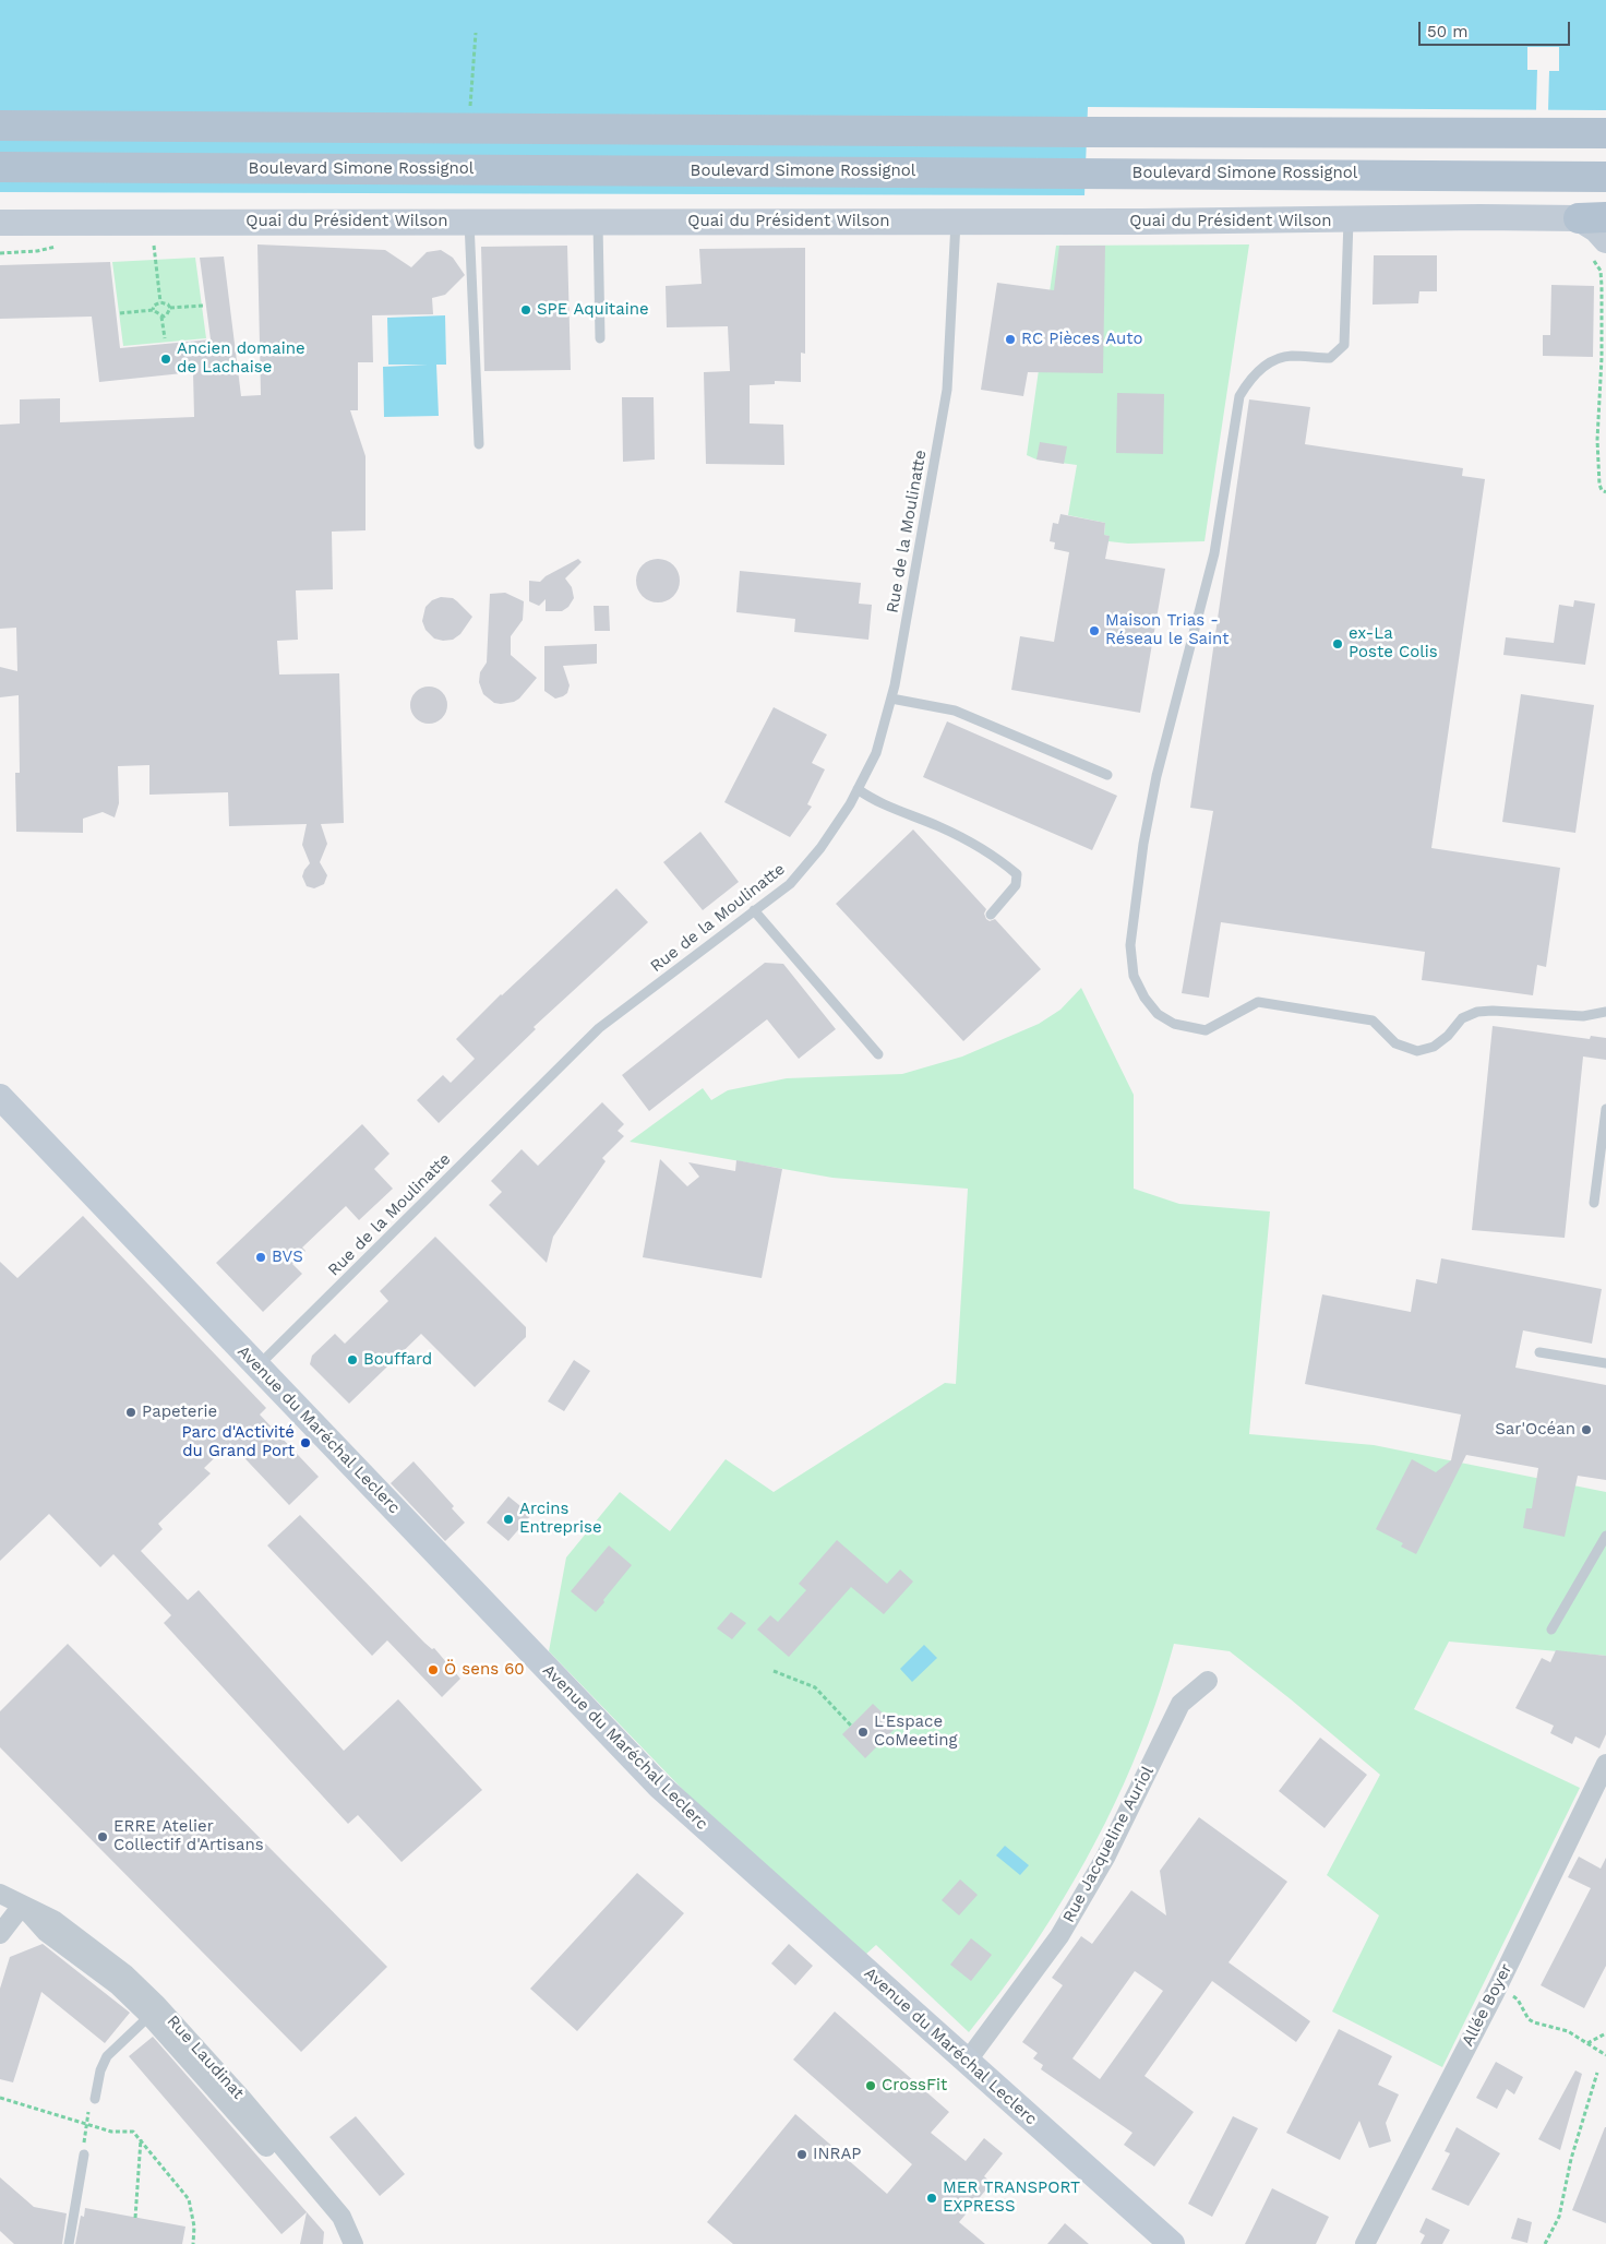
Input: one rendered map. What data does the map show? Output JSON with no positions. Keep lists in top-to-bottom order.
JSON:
{
  "streets": {
    "main road": ["Boulevard Simone Rossignol"],
    "street": [
      "Quai du Président Wilson",
      "Avenue du Maréchal Leclerc",
      "Rue Jacqueline Auriol",
      "Allée Boyer",
      "Rue Laudinat"
    ],
    "lane": ["Rue de la Moulinatte"]
  },
  "crossings": [
    ["Quai du Président Wilson", "Rue de la Moulinatte"],
    ["Rue de la Moulinatte", "Avenue du Maréchal Leclerc"],
    ["Avenue du Maréchal Leclerc", "Rue Jacqueline Auriol"]
  ],
  "places": [
    "SPE Aquitaine",
    "RC Pièces Auto",
    "Ancien domaine de Lachaise",
    "Maison Trias - Réseau le Saint",
    "ex-La Poste Colis",
    "BVS",
    "Bouffard",
    "Papeterie",
    "Sar'Océan",
    "Parc d'Activité du Grand Port",
    "Arcins Entreprise",
    "Ö sens 60",
    "L'Espace CoMeeting",
    "ERRE Atelier Collectif d'Artisans",
    "CrossFit",
    "INRAP",
    "MER TRANSPORT EXPRESS"
  ],
  "scale_bar": "50 m"
}
